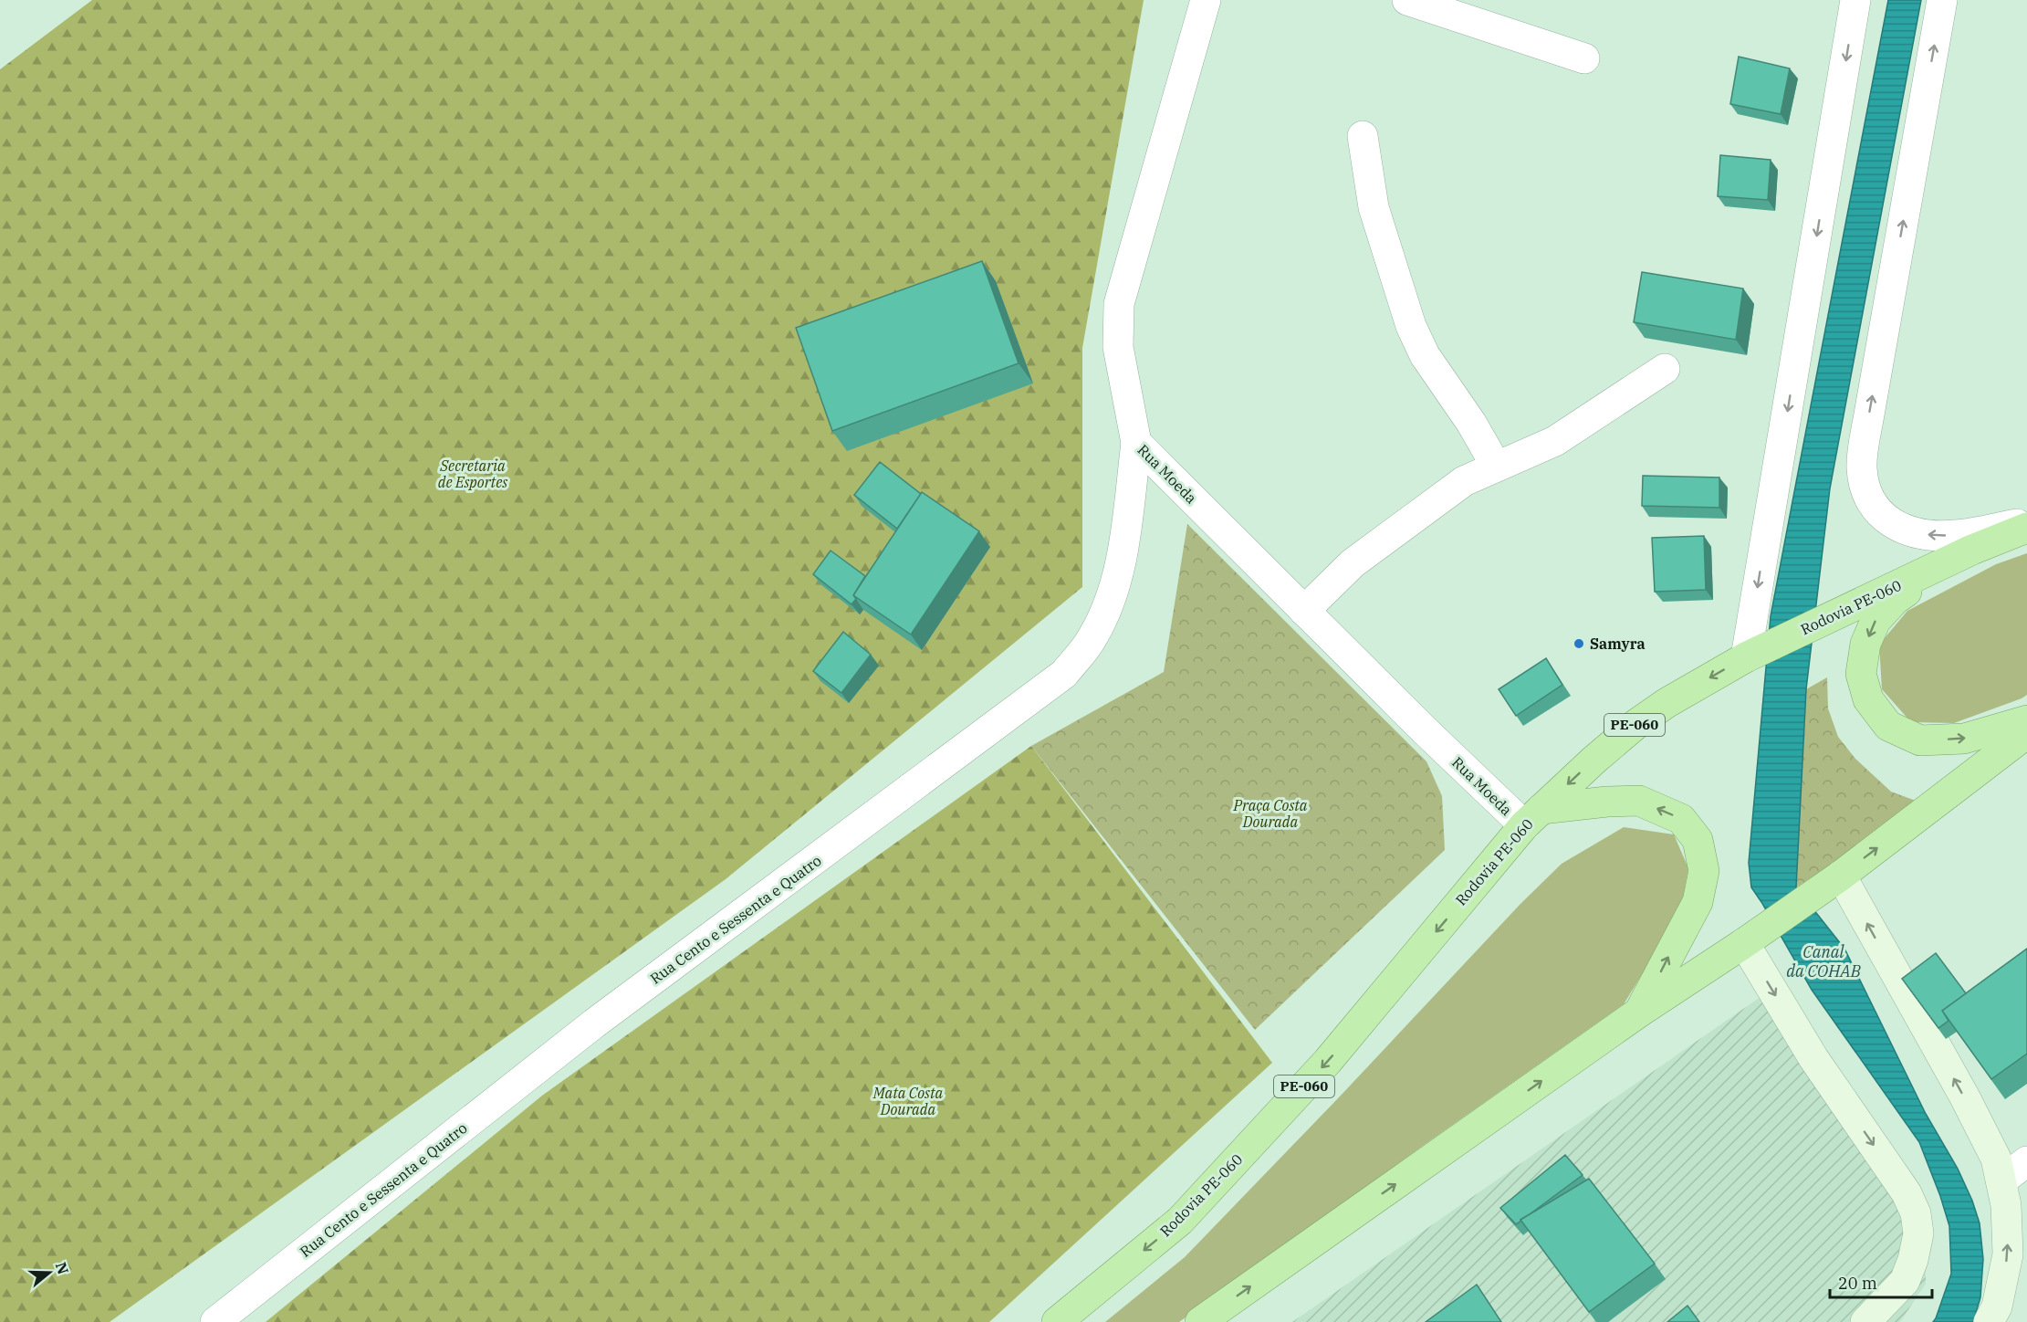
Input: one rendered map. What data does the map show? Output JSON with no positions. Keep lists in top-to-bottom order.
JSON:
{
  "streets": {
    "highway": ["Rodovia PE-060", "PE-060"],
    "street": ["Rua Moeda", "Rua Cento e Sessenta e Quatro"]
  },
  "crossings": [
    ["Rua Moeda", "Rodovia PE-060"],
    ["Rua Moeda", "Rua Cento e Sessenta e Quatro"]
  ],
  "water": ["Canal da COHAB"],
  "parks": ["Secretaria de Esportes", "Praça Costa Dourada", "Mata Costa Dourada"],
  "places": ["Samyra"],
  "scale_bar": "20 m",
  "north": "right"
}
